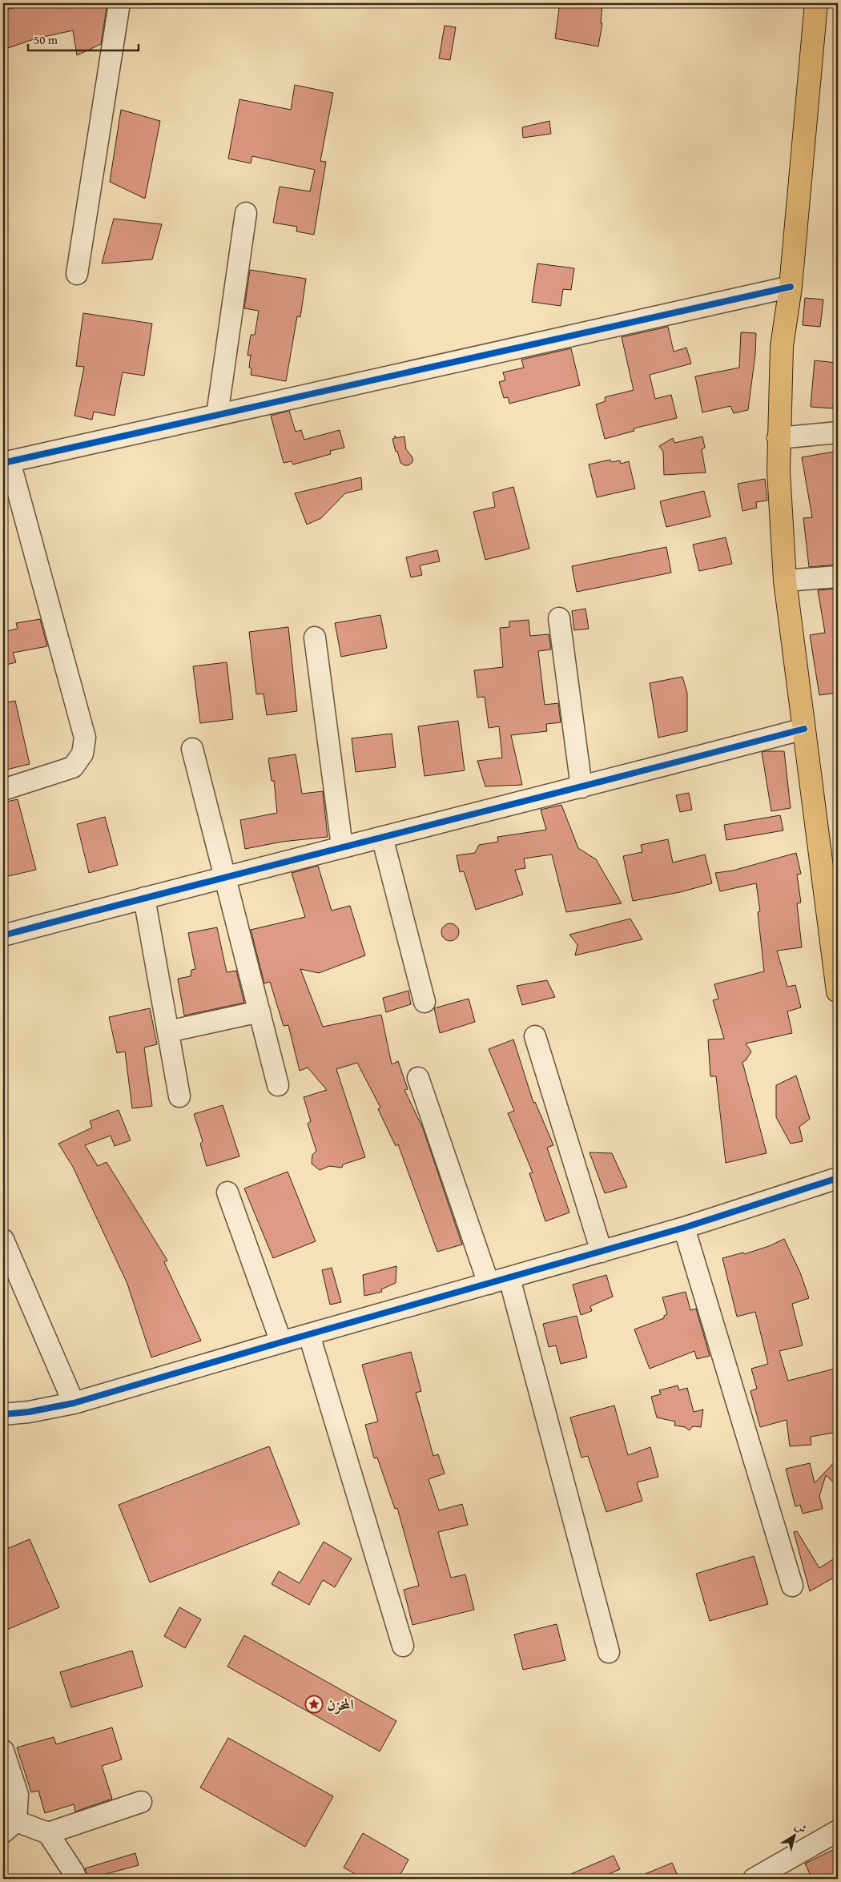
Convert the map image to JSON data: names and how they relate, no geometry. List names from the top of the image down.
{
  "places": {
    "place": ["المخزن"]
  },
  "scale_bar": "50 m",
  "north": "top right"
}
